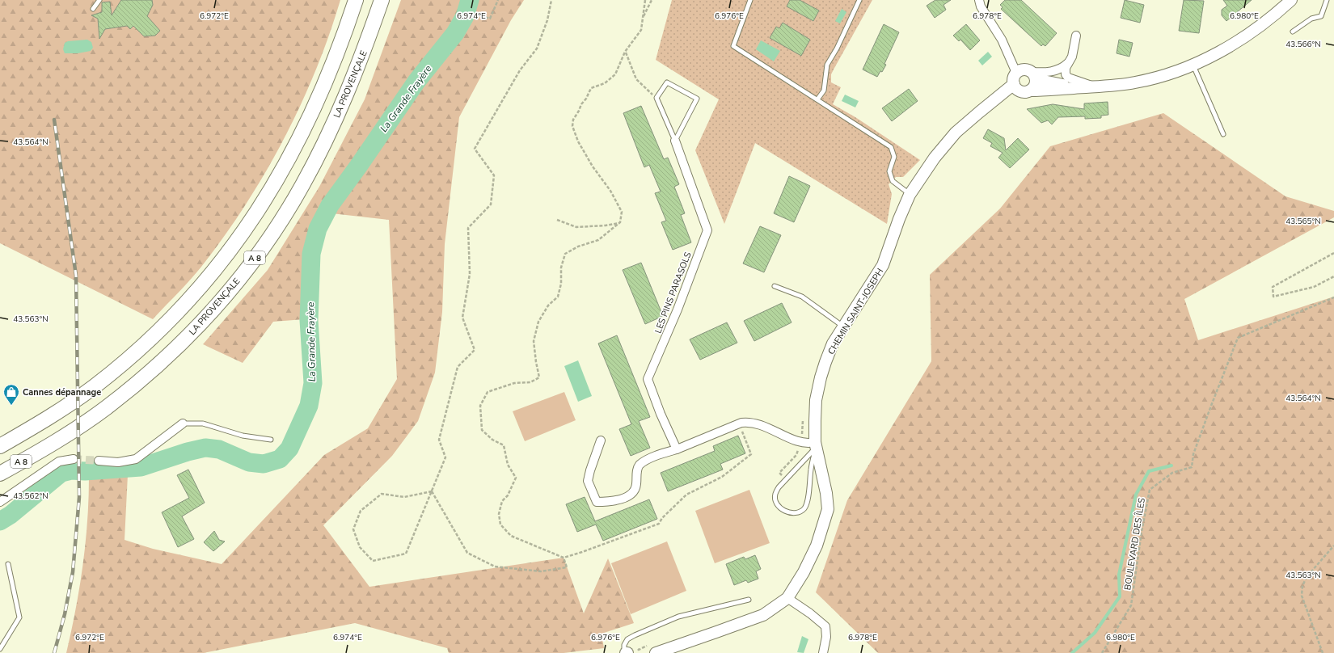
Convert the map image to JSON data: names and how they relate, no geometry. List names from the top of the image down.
{
  "streets": {
    "highway": ["LA PROVENÇALE", "A 8"],
    "main road": ["CHEMIN SAINT-JOSEPH"],
    "street": ["LES PINS PARASOLS"],
    "path": ["BOULEVARD DES ÎLES"]
  },
  "water": ["La Grande Frayère"],
  "places": {
    "shop": ["Cannes dépannage"]
  },
  "coordinates": [
    "6.972°E",
    "6.974°E",
    "6.976°E",
    "6.978°E",
    "6.980°E",
    "43.566°N",
    "43.564°N",
    "43.565°N",
    "43.563°N",
    "43.562°N"
  ]
}
